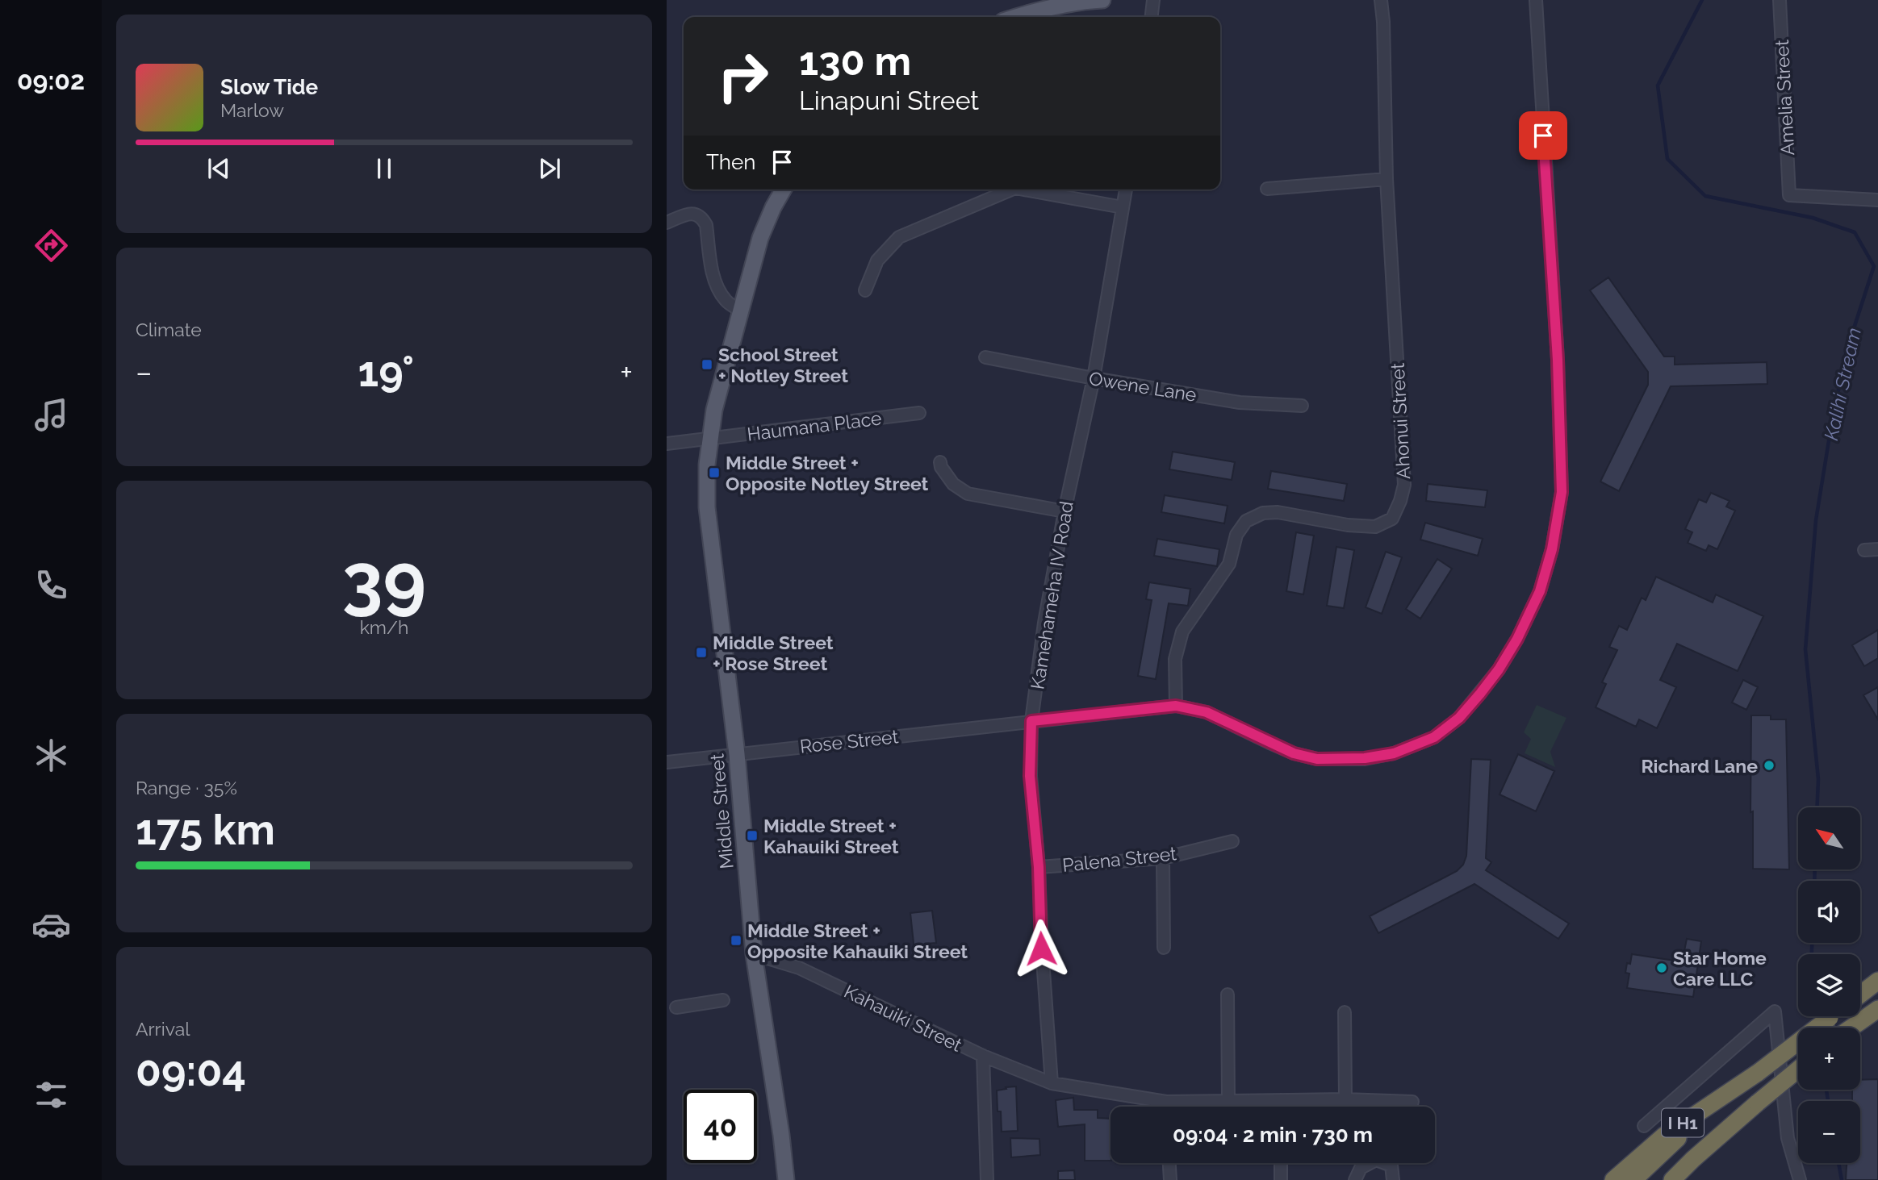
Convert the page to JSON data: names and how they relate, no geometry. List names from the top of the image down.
{
  "streets": {
    "highway": ["I H1"],
    "main road": ["Middle Street"],
    "street": [
      "Amelia Street",
      "Owene Lane",
      "Ahonui Street",
      "Haumana Place",
      "Kamehameha IV Road",
      "Rose Street",
      "Palena Street",
      "Kahauiki Street"
    ]
  },
  "crossings": [
    ["Owene Lane", "Kamehameha IV Road"],
    ["Ahonui Street", "Rose Street"],
    ["Haumana Place", "Middle Street"],
    ["Kamehameha IV Road", "Rose Street"],
    ["Kamehameha IV Road", "Palena Street"],
    ["Kamehameha IV Road", "Kahauiki Street"],
    ["Rose Street", "Middle Street"],
    ["Middle Street", "Kahauiki Street"]
  ],
  "water": ["Kalihi Stream"],
  "places": {
    "transit": [
      "School Street + Notley Street",
      "Middle Street + Opposite Notley Street",
      "Middle Street + Rose Street",
      "Middle Street + Kahauiki Street",
      "Middle Street + Opposite Kahauiki Street"
    ],
    "other": ["Richard Lane", "Star Home Care LLC"]
  },
  "north": "top left",
  "page": {
    "tabs": "09:02",
    "turn": ["130 m", "Linapuni Street"],
    "song": ["Slow Tide", "Marlow"],
    "then": "Then",
    "tile": [
      "Climate",
      ["39", "km/h"],
      ["Range · 35%", "175 km"],
      ["Arrival", "09:04"]
    ],
    "heat": ["−", "19°", "+"],
    "map_buttons": ["+", "−"],
    "limit": "40",
    "trip": "09:04 · 2 min · 730 m"
  }
}
